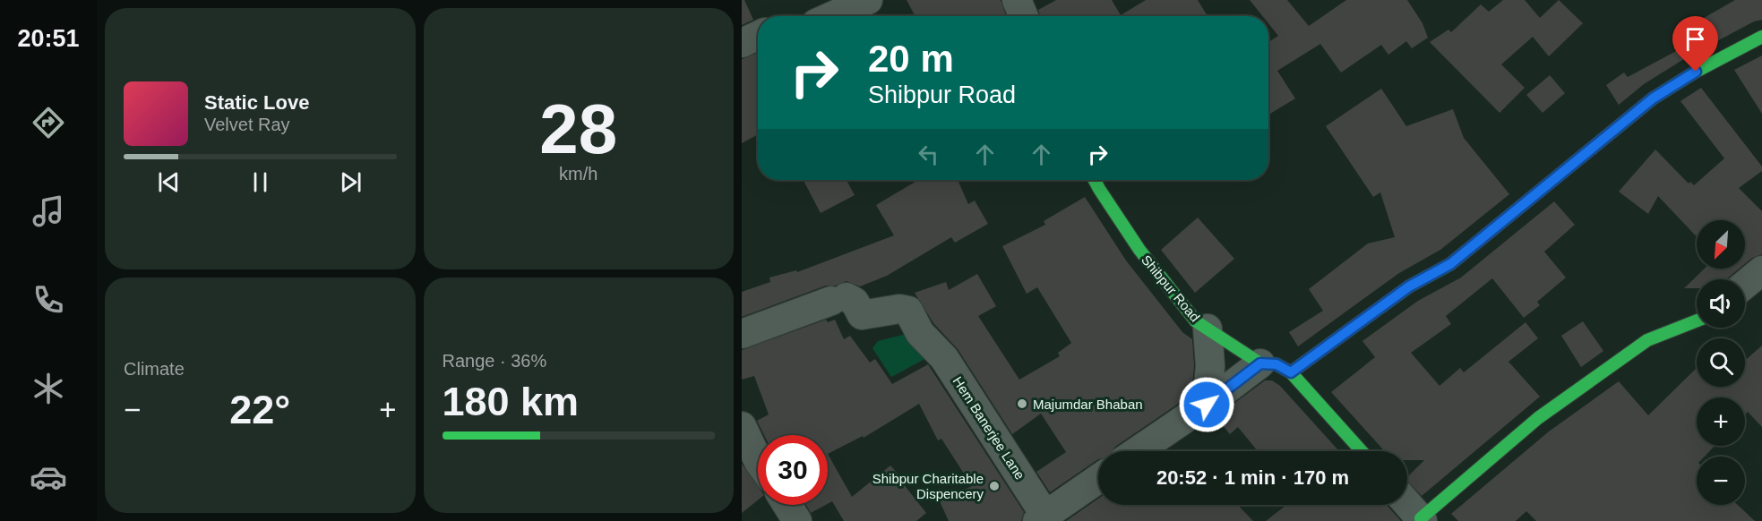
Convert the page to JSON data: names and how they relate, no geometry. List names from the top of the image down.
{
  "streets": {
    "street": ["Shibpur Road", "Hem Banerjee Lane"]
  },
  "places": ["Majumdar Bhaban", "Shibpur Charitable Dispencery"],
  "north": "bottom left",
  "page": {
    "tabs": "20:51",
    "tile": [
      ["28", "km/h"],
      "Climate",
      ["Range · 36%", "180 km"]
    ],
    "turn": ["20 m", "Shibpur Road"],
    "song": ["Static Love", "Velvet Ray"],
    "map_buttons": ["+", "−"],
    "heat": ["−", "22°", "+"],
    "limit": "30",
    "trip": "20:52 · 1 min · 170 m"
  }
}
